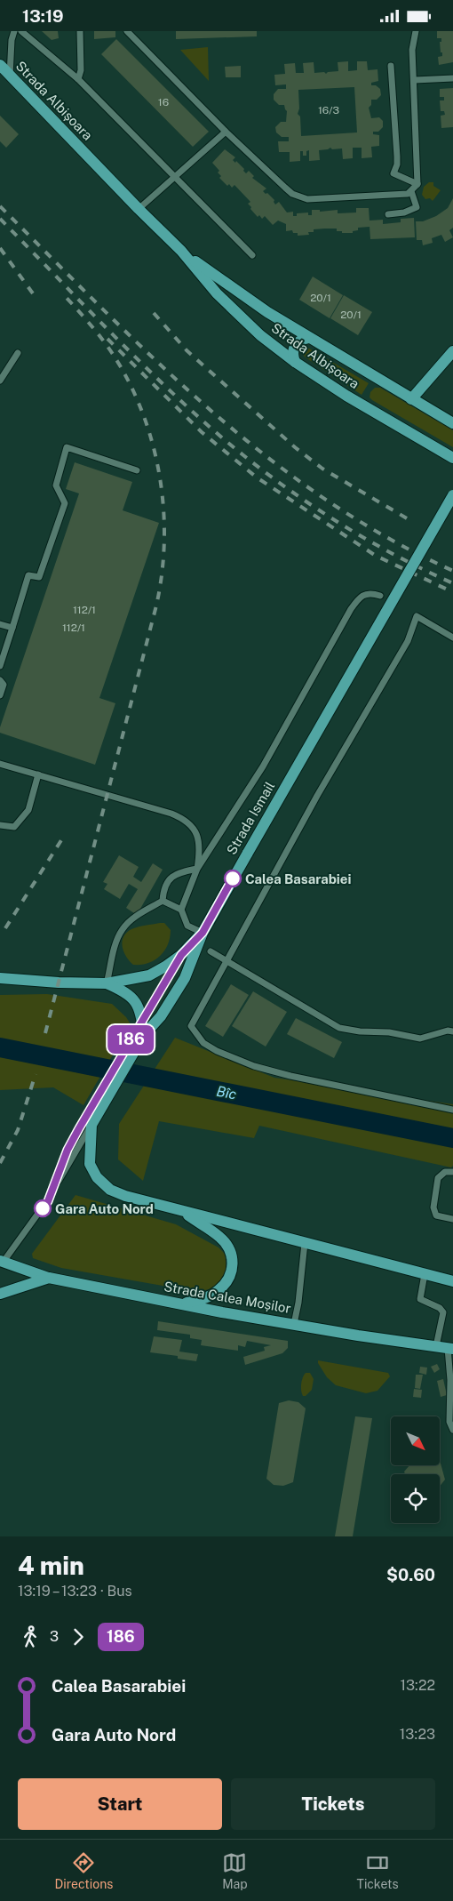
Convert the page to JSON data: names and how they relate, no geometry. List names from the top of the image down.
{
  "streets": {
    "main road": ["Strada Albișoara", "Strada Ismail", "Strada Calea Moșilor"]
  },
  "water": ["Bîc"],
  "places": ["Calea Basarabiei", "Gara Auto Nord"],
  "lines": ["bus line 186"],
  "house_numbers": [
    "16",
    "16/3",
    "20/1",
    "20/1",
    "112/1",
    "112/1"
  ],
  "north": "bottom right",
  "page": {
    "status": "13:19",
    "on_map": "186",
    "heading": ["4 min", "13:19 – 13:23 · Bus", "$0.60"],
    "legs": ["3", "186"],
    "list": [
      {
        "name": "Calea Basarabiei",
        "value": "13:22"
      },
      {
        "name": "Gara Auto Nord",
        "value": "13:23"
      }
    ],
    "buttons": ["Start", "Tickets"],
    "tabs": ["Directions", "Map", "Tickets"]
  }
}
